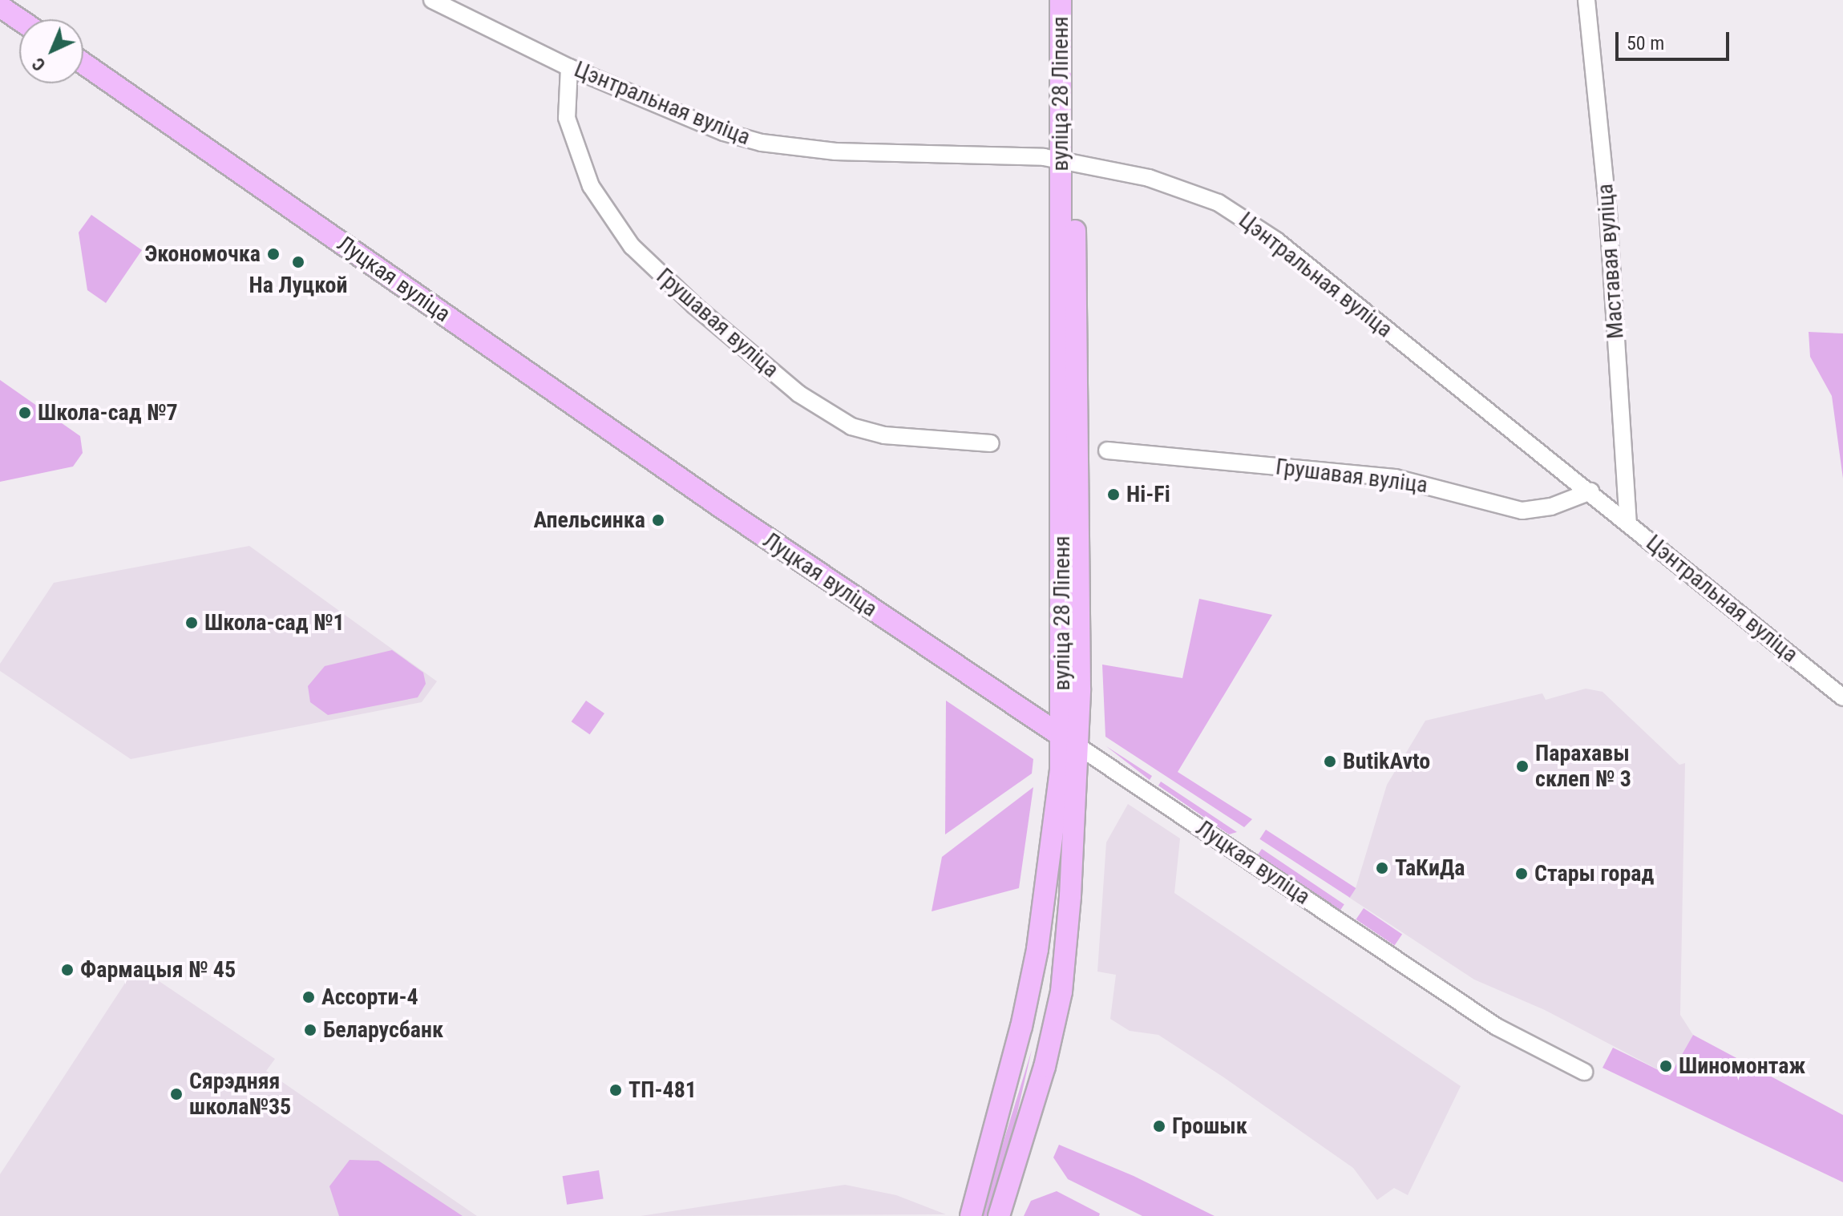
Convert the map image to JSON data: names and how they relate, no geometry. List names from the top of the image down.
{
  "streets": {
    "main road": ["вуліца 28 Ліпеня", "Луцкая вуліца"],
    "street": ["Цэнтральная вуліца", "Маставая вуліца", "Грушавая вуліца"]
  },
  "crossings": [
    ["вуліца 28 Ліпеня", "Цэнтральная вуліца"],
    ["вуліца 28 Ліпеня", "Луцкая вуліца"],
    ["Цэнтральная вуліца", "Маставая вуліца"],
    ["Цэнтральная вуліца", "Грушавая вуліца"]
  ],
  "places": [
    "Экономочка",
    "На Луцкой",
    "Школа-сад №7",
    "Hi-Fi",
    "Апельсинка",
    "Школа-сад №1",
    "ButikAvto",
    "Парахавы склеп № 3",
    "ТаКиДа",
    "Стары горад",
    "Фармацыя № 45",
    "Ассорти-4",
    "Беларусбанк",
    "Шиномонтаж",
    "ТП-481",
    "Сярэдняя школа№35",
    "Грошык"
  ],
  "scale_bar": "50 m",
  "north": "bottom left"
}
